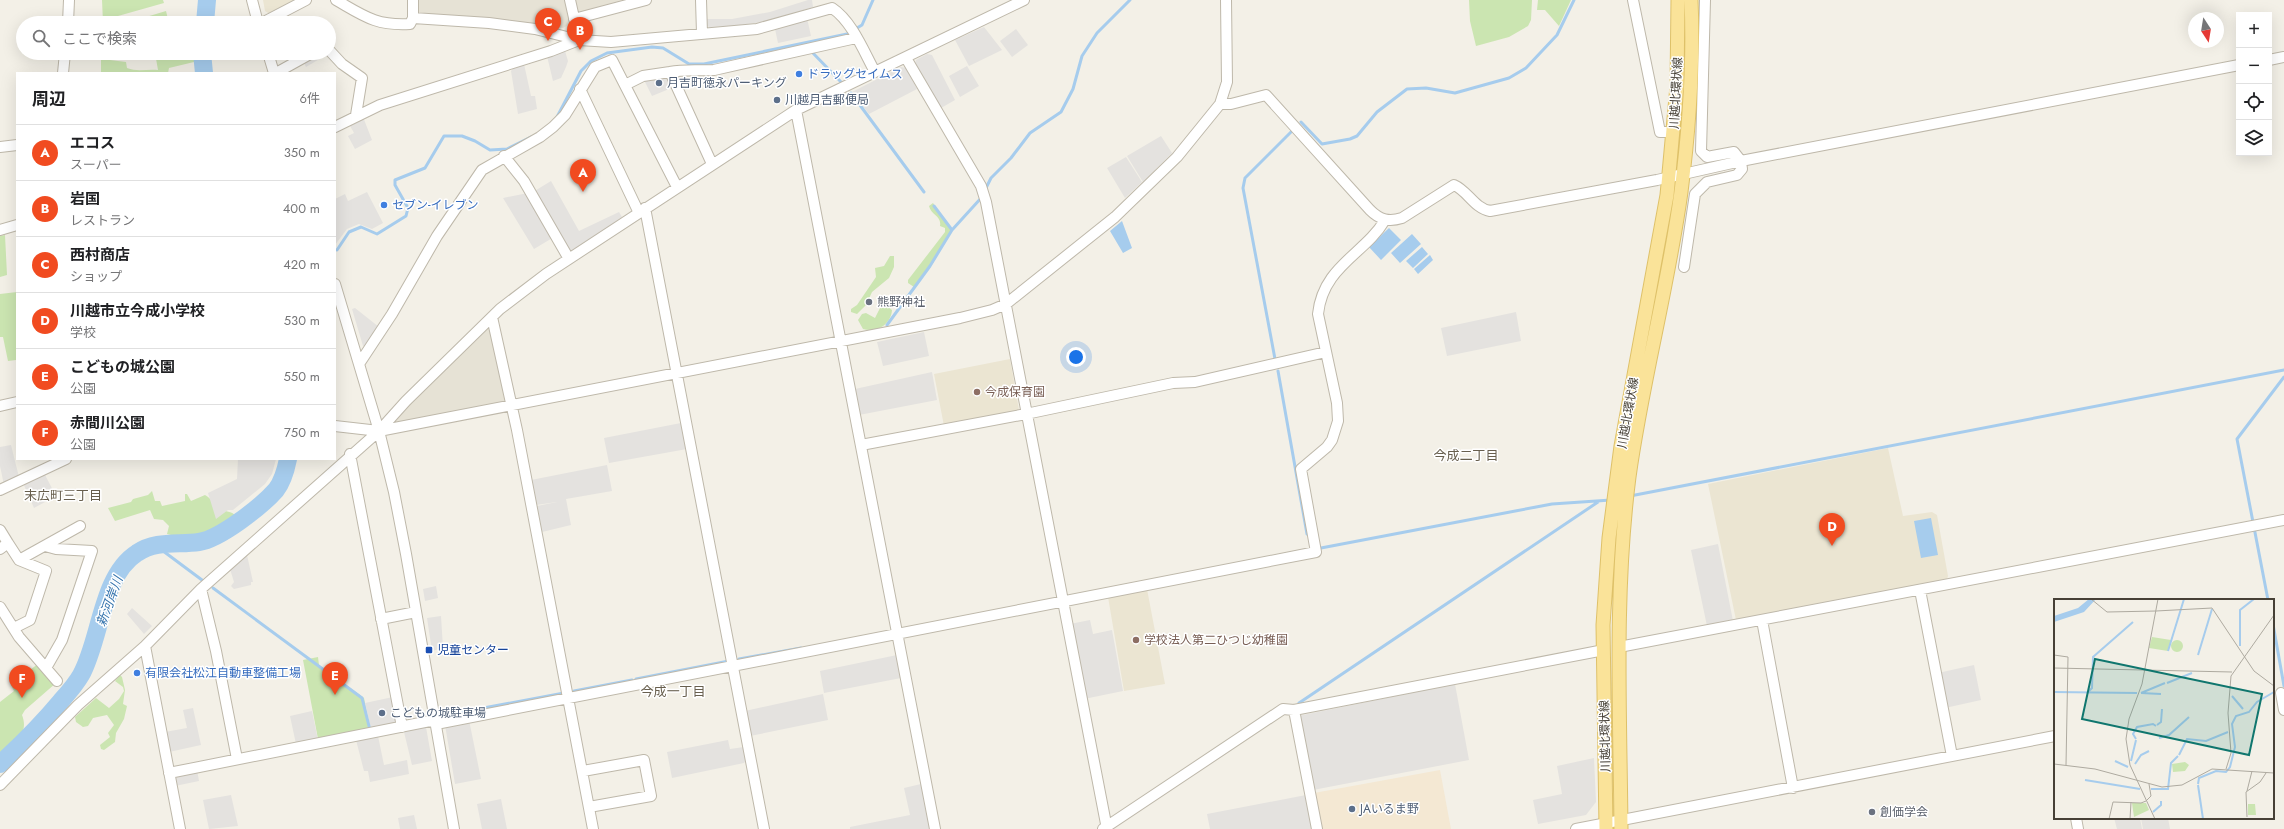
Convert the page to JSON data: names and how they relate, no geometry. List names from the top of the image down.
{
  "streets": {
    "main road": ["川越北環状線"]
  },
  "districts": ["今成二丁目", "末広町三丁目", "今成一丁目"],
  "water": ["新河岸川"],
  "places": {
    "other": [
      "ドラッグセイムス",
      "月吉町徳永パーキング",
      "川越月吉郵便局",
      "セブン-イレブン",
      "熊野神社",
      "今成保育園",
      "学校法人第二ひつじ幼稚園",
      "有限会社松江自動車整備工場",
      "こどもの城駐車場",
      "JAいるま野",
      "創価学会"
    ],
    "transit": ["児童センター"]
  },
  "north": "bottom",
  "page": {
    "pins": [
      "C",
      "B",
      "A",
      "D",
      "E",
      "F"
    ],
    "map_buttons": ["+", "−"],
    "search": "ここで検索",
    "heading": ["周辺", "6件"],
    "list": [
      {
        "mark": "A",
        "name": "エコス",
        "note": "スーパー",
        "value": "350 m"
      },
      {
        "mark": "B",
        "name": "岩国",
        "note": "レストラン",
        "value": "400 m"
      },
      {
        "mark": "C",
        "name": "西村商店",
        "note": "ショップ",
        "value": "420 m"
      },
      {
        "mark": "D",
        "name": "川越市立今成小学校",
        "note": "学校",
        "value": "530 m"
      },
      {
        "mark": "E",
        "name": "こどもの城公園",
        "note": "公園",
        "value": "550 m"
      },
      {
        "mark": "F",
        "name": "赤間川公園",
        "note": "公園",
        "value": "750 m"
      }
    ]
  }
}
